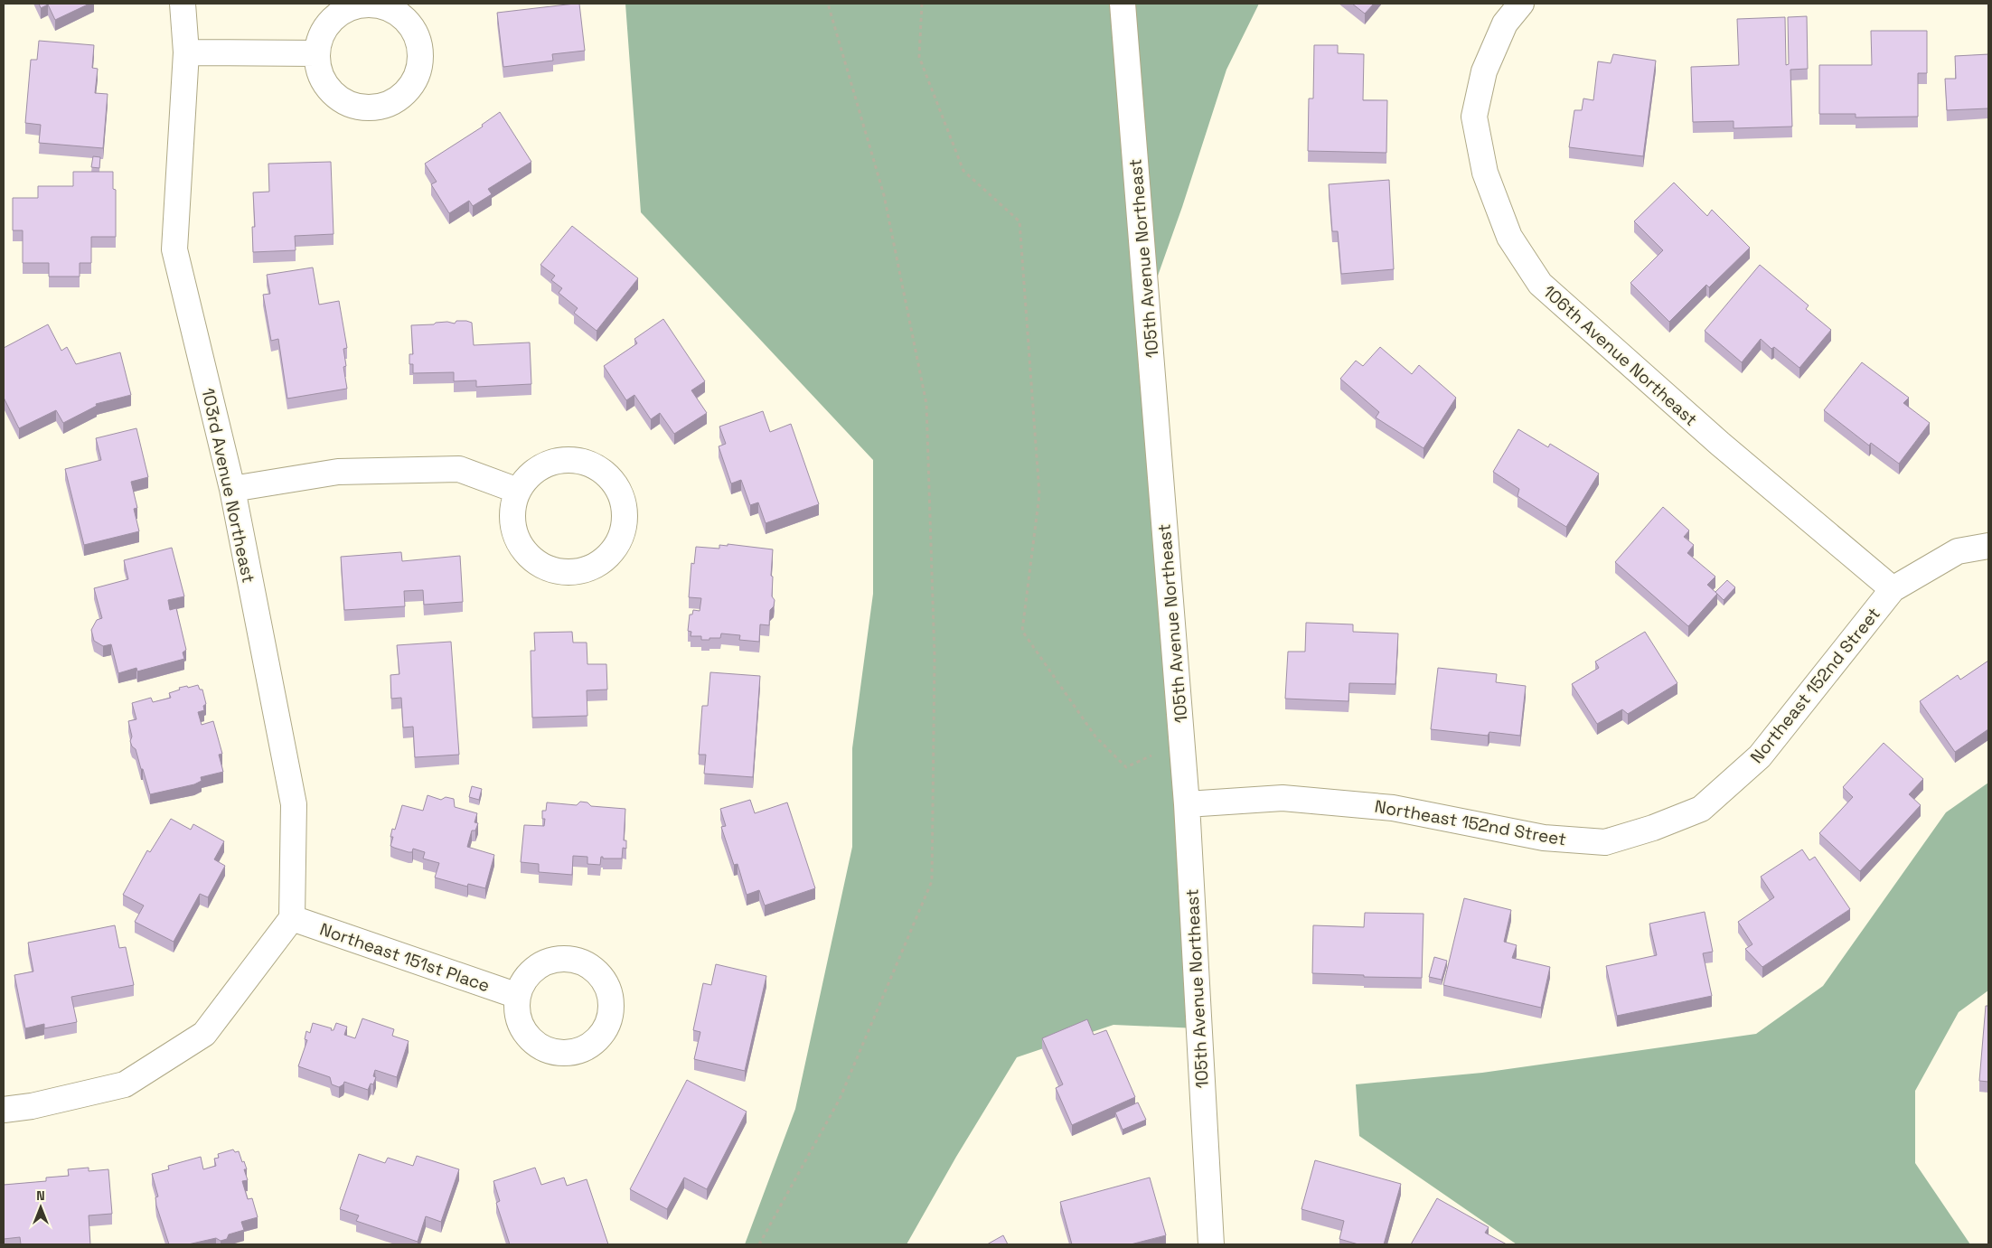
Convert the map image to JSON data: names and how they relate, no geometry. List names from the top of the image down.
{
  "streets": {
    "street": [
      "105th Avenue Northeast",
      "106th Avenue Northeast",
      "103rd Avenue Northeast",
      "Northeast 152nd Street",
      "Northeast 151st Place"
    ]
  },
  "crossings": [
    ["105th Avenue Northeast", "Northeast 152nd Street"],
    ["106th Avenue Northeast", "Northeast 152nd Street"],
    ["103rd Avenue Northeast", "Northeast 151st Place"]
  ],
  "north": "top"
}
